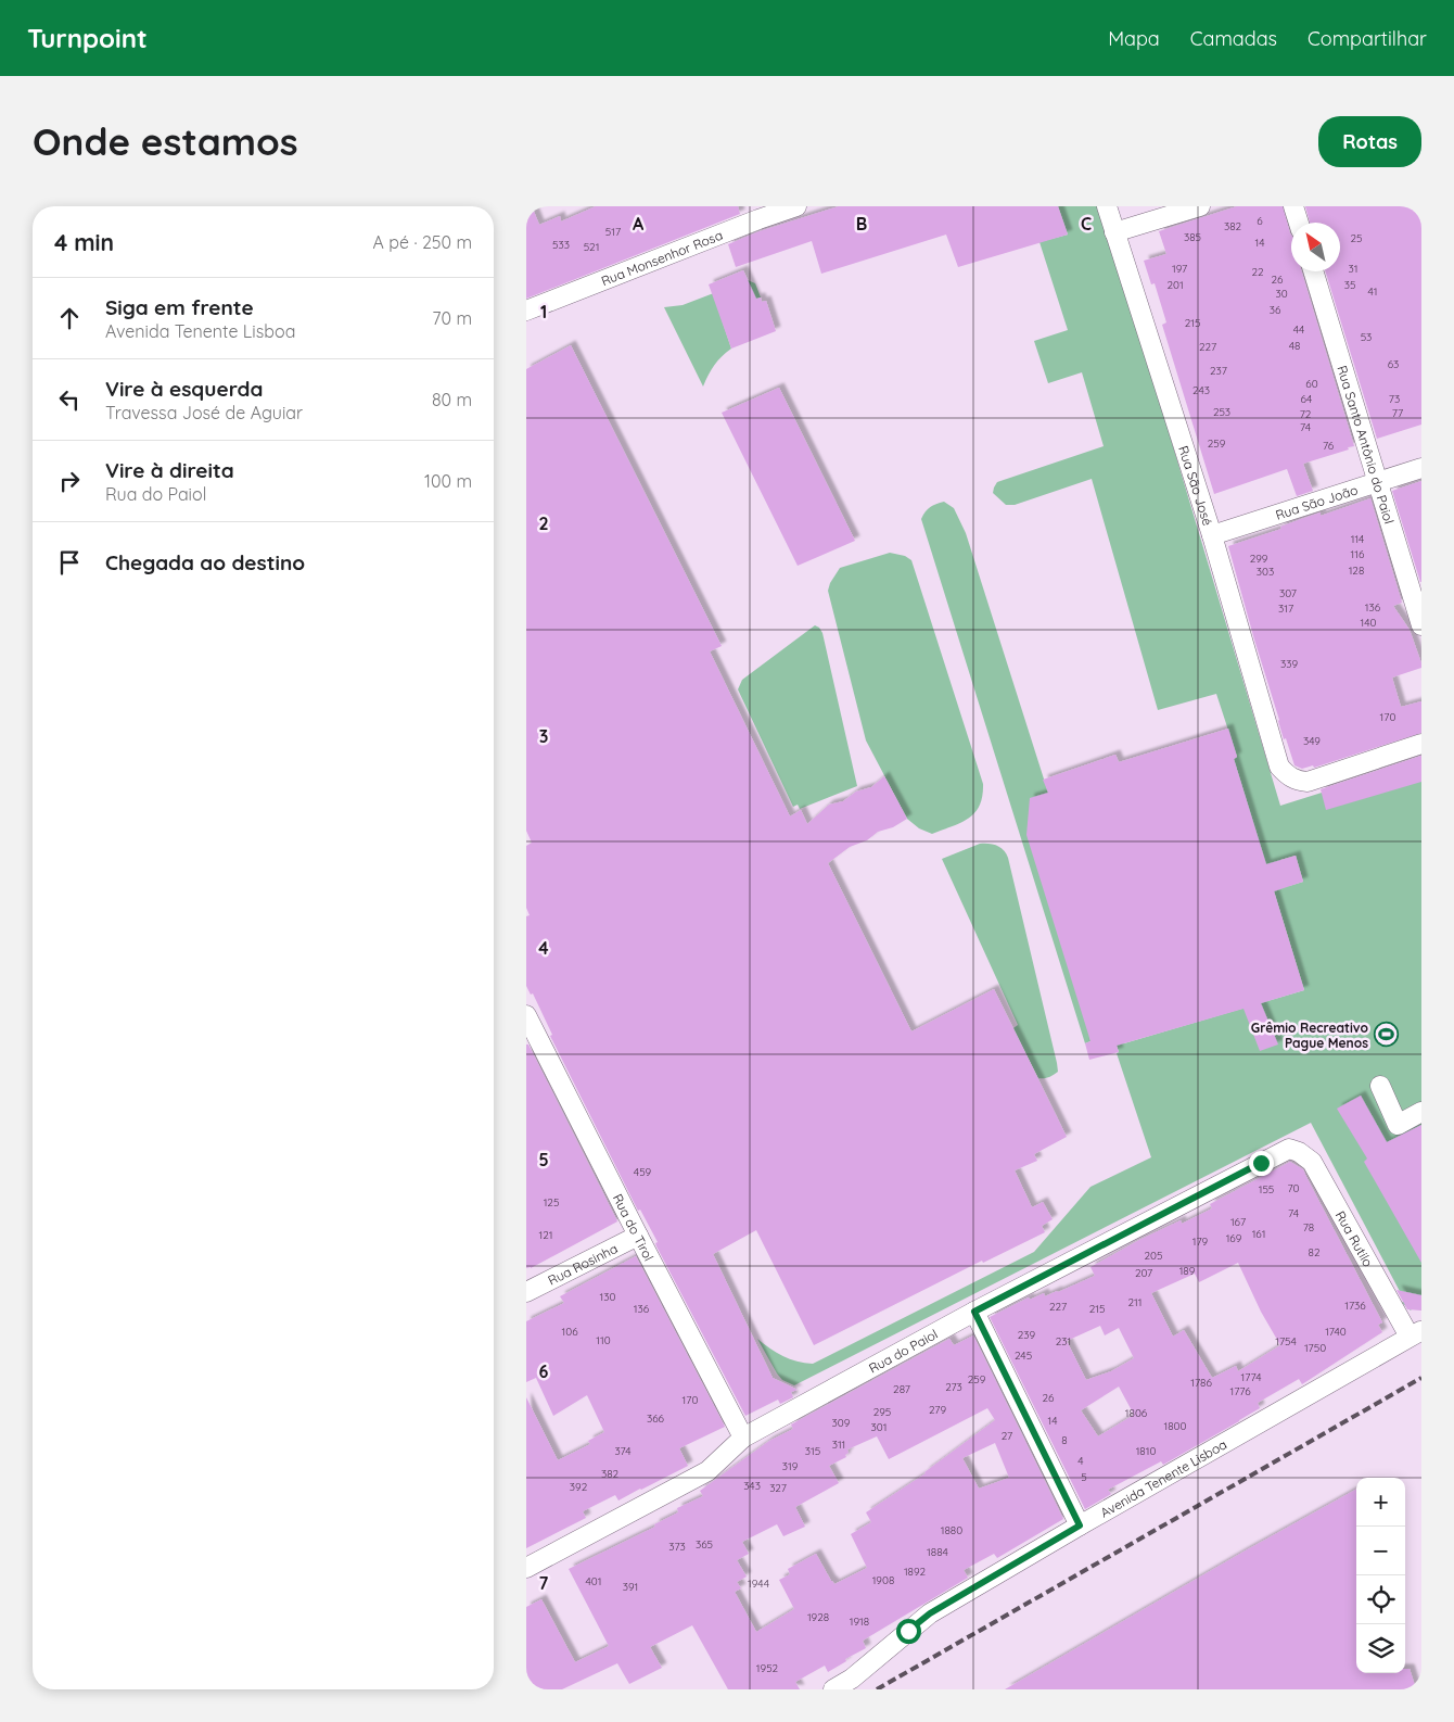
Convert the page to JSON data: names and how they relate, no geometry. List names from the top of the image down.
{
  "streets": {
    "street": [
      "Rua Monsenhor Rosa",
      "Rua Santo Antônio do Paiol",
      "Rua São José",
      "Rua São João",
      "Rua do Tirol",
      "Rua Rutilo",
      "Rua Rosinha",
      "Rua do Paiol",
      "Avenida Tenente Lisboa"
    ]
  },
  "crossings": [
    ["Rua Santo Antônio do Paiol", "Rua São João"],
    ["Rua São José", "Rua São João"],
    ["Rua do Tirol", "Rua Rosinha"],
    ["Rua do Tirol", "Rua do Paiol"],
    ["Rua Rutilo", "Rua do Paiol"],
    ["Rua Rutilo", "Avenida Tenente Lisboa"]
  ],
  "places": {
    "sports": ["Grêmio Recreativo Pague Menos"]
  },
  "house_numbers": [
    "6",
    "382",
    "517",
    "385",
    "25",
    "14",
    "533",
    "521",
    "197",
    "31",
    "22",
    "26",
    "201",
    "35",
    "41",
    "30",
    "36",
    "215",
    "44",
    "53",
    "48",
    "227",
    "63",
    "237",
    "60",
    "243",
    "64",
    "73",
    "253",
    "77",
    "72",
    "74",
    "259",
    "76",
    "114",
    "116",
    "299",
    "128",
    "303",
    "307",
    "136",
    "317",
    "140",
    "339",
    "170",
    "349",
    "459",
    "70",
    "155",
    "125",
    "74",
    "167",
    "78",
    "161",
    "121",
    "169",
    "179",
    "82",
    "205",
    "189",
    "207",
    "130",
    "211",
    "1736",
    "227",
    "136",
    "215",
    "106",
    "1740",
    "239",
    "110",
    "231",
    "1754",
    "1750",
    "245",
    "1774",
    "259",
    "1786",
    "273",
    "287",
    "1776",
    "26",
    "170",
    "279",
    "295",
    "1806",
    "366",
    "14",
    "309",
    "1800",
    "301",
    "27",
    "8",
    "311",
    "374",
    "315",
    "1810",
    "4",
    "319",
    "382",
    "5",
    "343",
    "392",
    "327",
    "1880",
    "365",
    "373",
    "1884",
    "1892",
    "1908",
    "401",
    "1944",
    "391",
    "1928",
    "1918",
    "1952"
  ],
  "north": "top left",
  "page": {
    "header": "Turnpoint",
    "nav": ["Mapa", "Camadas", "Compartilhar"],
    "buttons": "Rotas",
    "title": "Onde estamos",
    "heading": ["4 min", "A pé · 250 m"],
    "list": [
      ["Siga em frente", "Avenida Tenente Lisboa", "70 m"],
      ["Vire à esquerda", "Travessa José de Aguiar", "80 m"],
      ["Vire à direita", "Rua do Paiol", "100 m"],
      "Chegada ao destino"
    ],
    "map_buttons": ["+", "−"]
  },
  "grid": {
    "columns": ["A", "B", "C"],
    "rows": [
      "1",
      "2",
      "3",
      "4",
      "5",
      "6",
      "7"
    ]
  }
}
